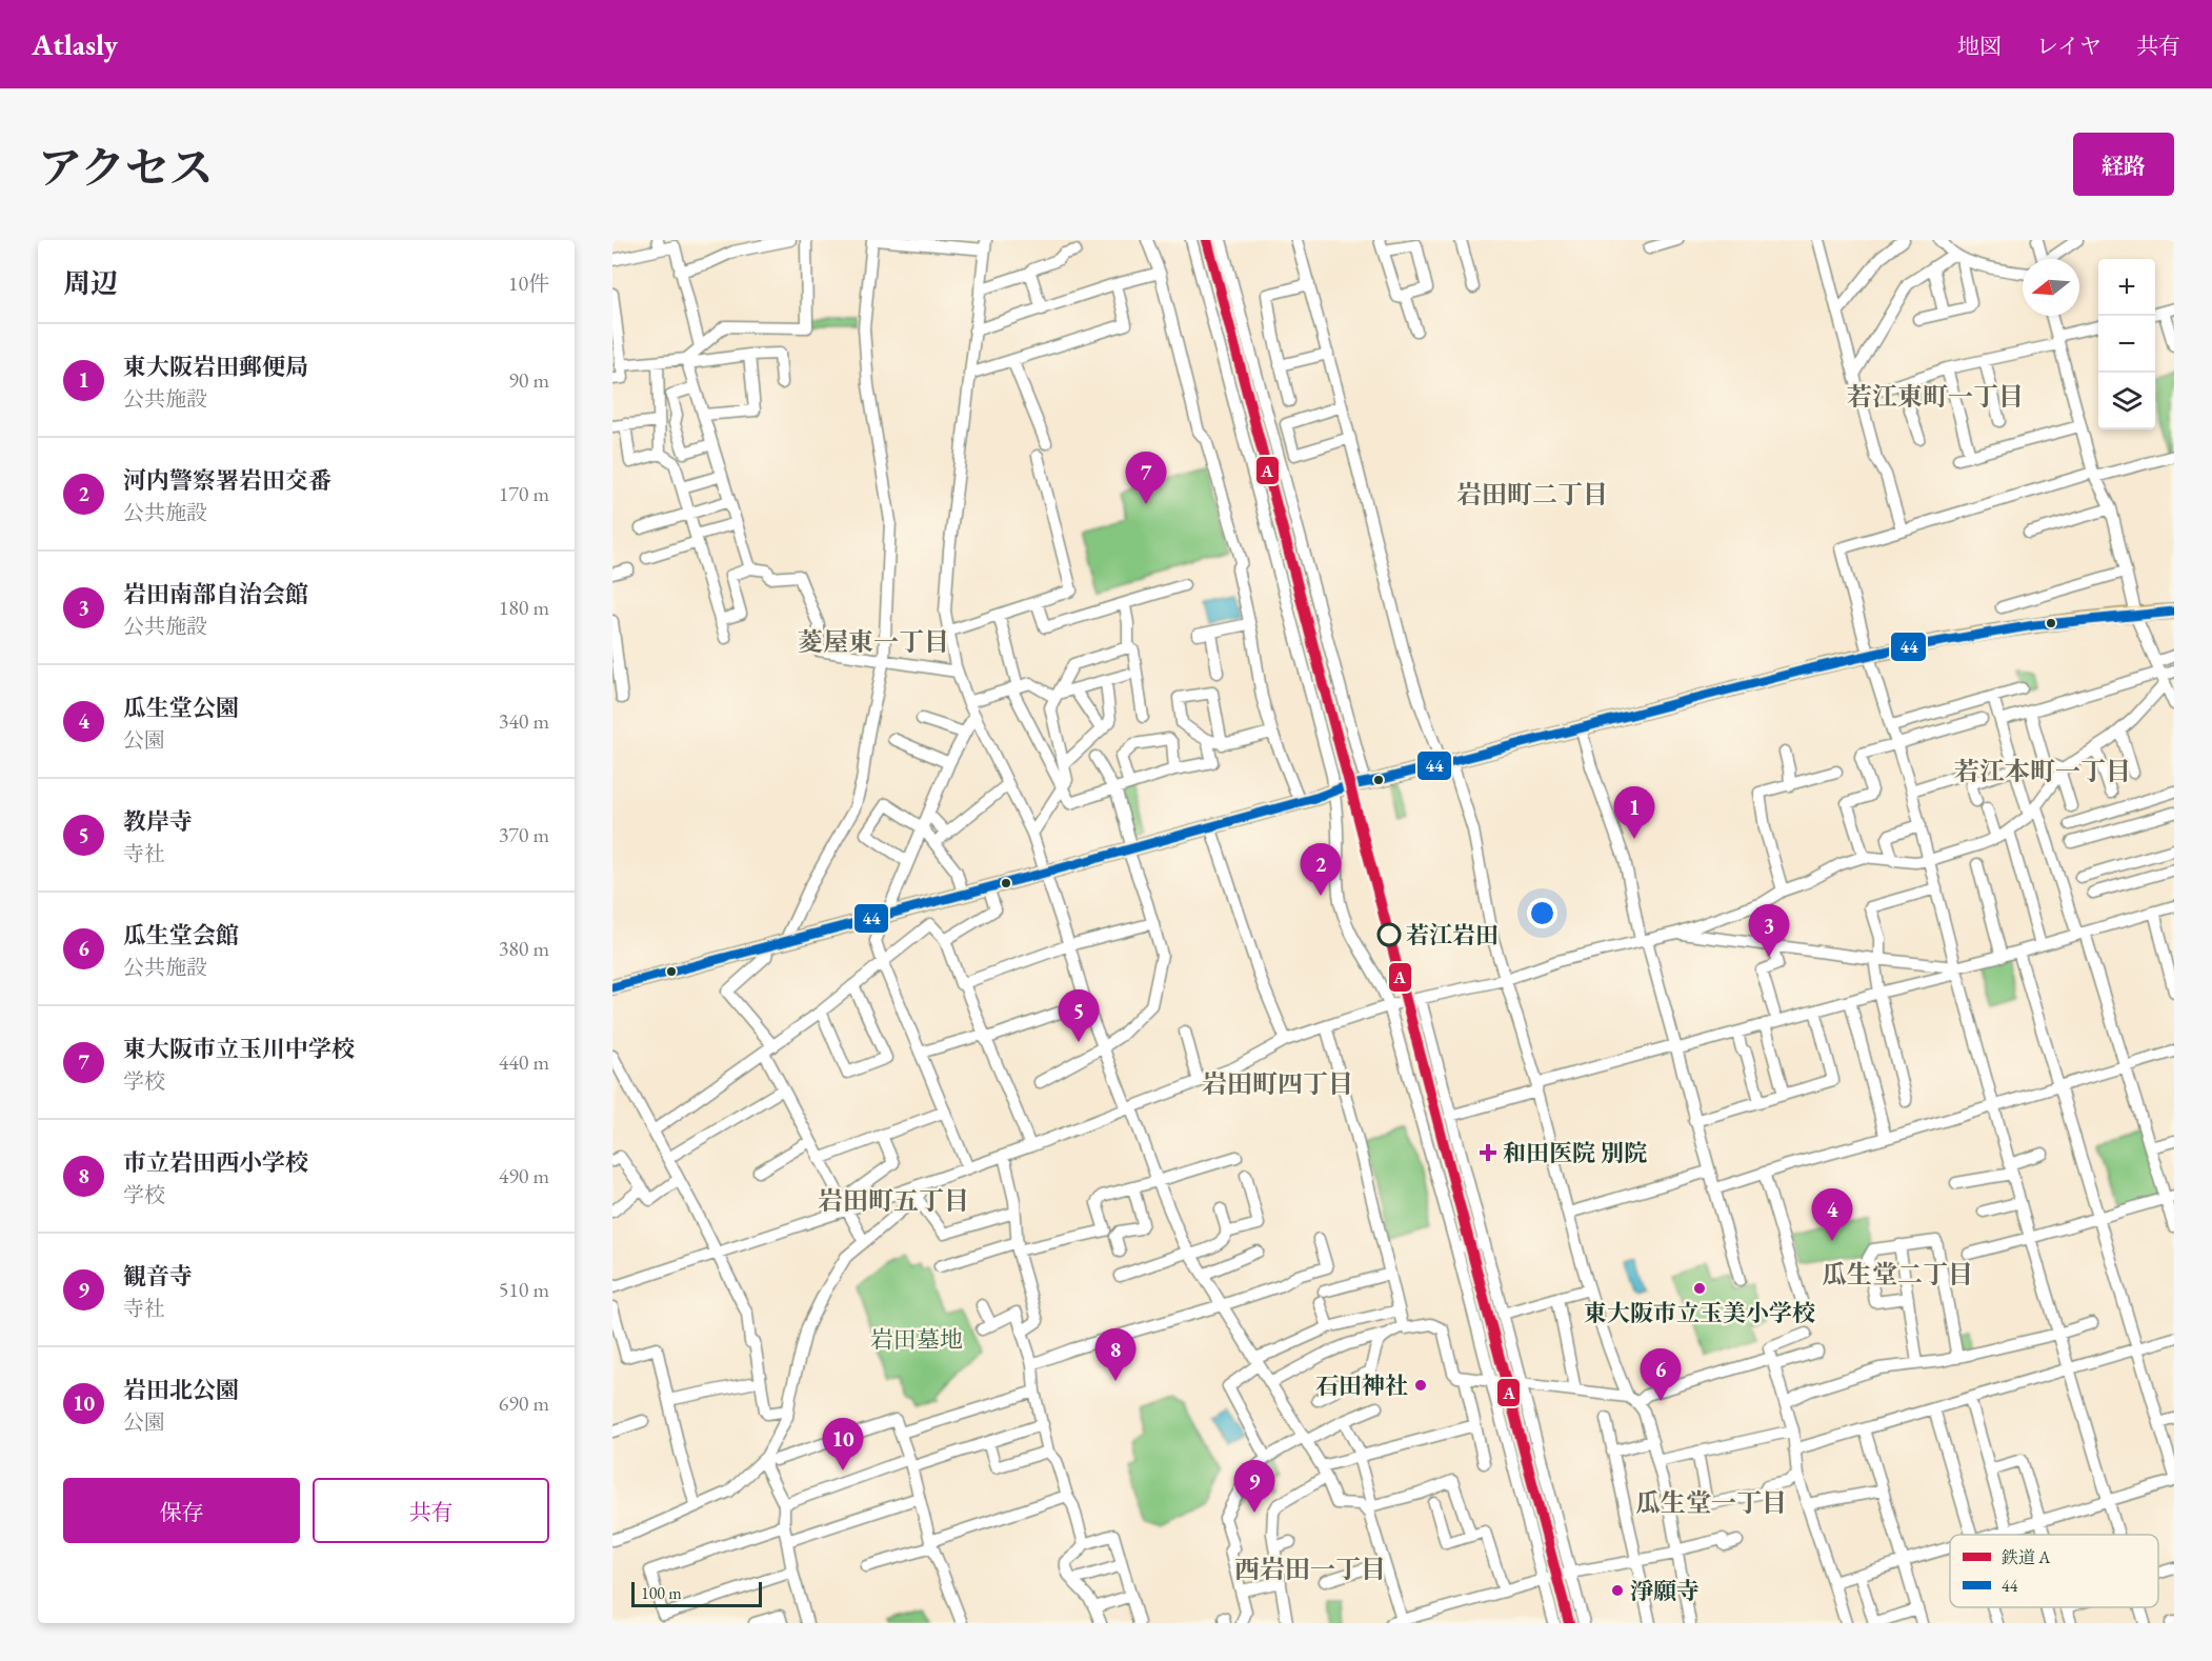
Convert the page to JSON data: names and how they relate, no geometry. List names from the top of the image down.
{
  "districts": [
    "若江東町一丁目",
    "岩田町二丁目",
    "菱屋東一丁目",
    "若江本町一丁目",
    "岩田町四丁目",
    "岩田町五丁目",
    "瓜生堂二丁目",
    "瓜生堂一丁目",
    "西岩田一丁目"
  ],
  "parks": ["岩田墓地"],
  "places": {
    "other": [
      "若江岩田",
      "東大阪市立玉美小学校",
      "石田神社",
      "淨願寺"
    ],
    "health": ["和田医院 別院"]
  },
  "lines": ["rail line A", "transit line 44"],
  "legend": ["鉄道 A", "44"],
  "scale_bar": "100 m",
  "north": "left",
  "page": {
    "header": "Atlasly",
    "nav": ["地図", "レイヤ", "共有"],
    "title": "アクセス",
    "buttons": [
      "経路",
      ["保存", "共有"]
    ],
    "heading": ["周辺", "10件"],
    "map_buttons": ["+", "−"],
    "list": [
      {
        "mark": "1",
        "name": "東大阪岩田郵便局",
        "note": "公共施設",
        "value": "90 m"
      },
      {
        "mark": "2",
        "name": "河内警察署岩田交番",
        "note": "公共施設",
        "value": "170 m"
      },
      {
        "mark": "3",
        "name": "岩田南部自治会館",
        "note": "公共施設",
        "value": "180 m"
      },
      {
        "mark": "4",
        "name": "瓜生堂公園",
        "note": "公園",
        "value": "340 m"
      },
      {
        "mark": "5",
        "name": "教岸寺",
        "note": "寺社",
        "value": "370 m"
      },
      {
        "mark": "6",
        "name": "瓜生堂会館",
        "note": "公共施設",
        "value": "380 m"
      },
      {
        "mark": "7",
        "name": "東大阪市立玉川中学校",
        "note": "学校",
        "value": "440 m"
      },
      {
        "mark": "8",
        "name": "市立岩田西小学校",
        "note": "学校",
        "value": "490 m"
      },
      {
        "mark": "9",
        "name": "観音寺",
        "note": "寺社",
        "value": "510 m"
      },
      {
        "mark": "10",
        "name": "岩田北公園",
        "note": "公園",
        "value": "690 m"
      }
    ],
    "pins": [
      "7",
      "1",
      "2",
      "3",
      "5",
      "4",
      "8",
      "6",
      "10",
      "9"
    ],
    "scale": "100 m"
  }
}
